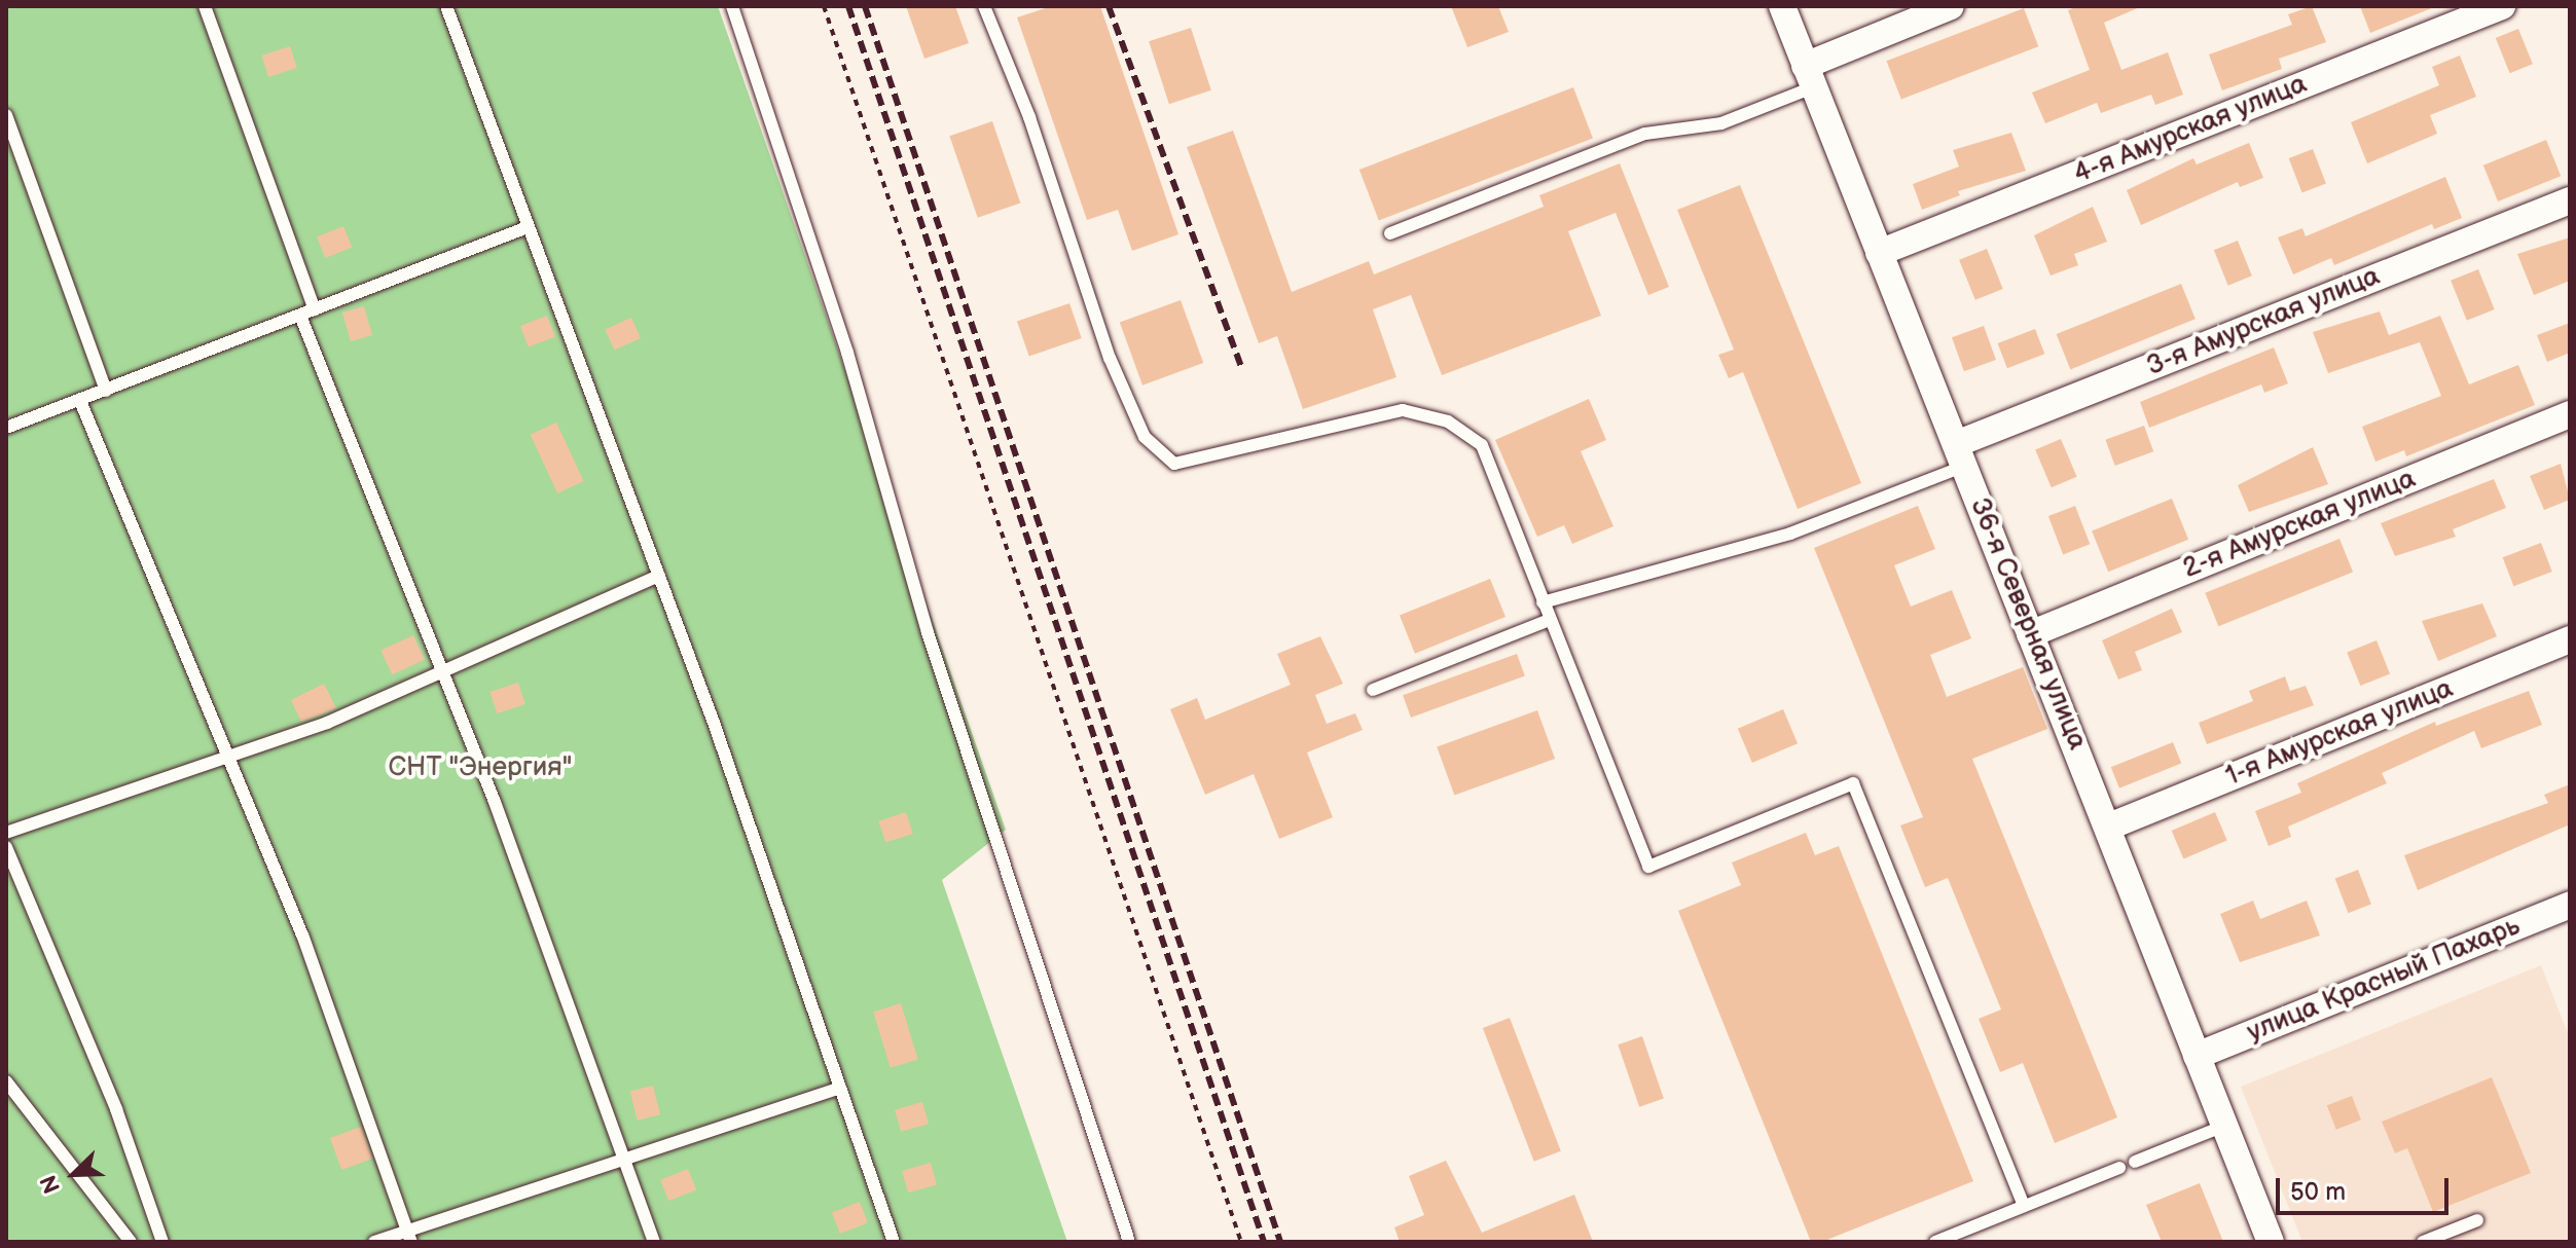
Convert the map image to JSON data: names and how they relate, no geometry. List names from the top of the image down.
{
  "streets": {
    "street": [
      "4-я Амурская улица",
      "3-я Амурская улица",
      "2-я Амурская улица",
      "36-я Северная улица",
      "1-я Амурская улица",
      "улица Красный Пахарь"
    ]
  },
  "crossings": [
    ["4-я Амурская улица", "36-я Северная улица"],
    ["3-я Амурская улица", "36-я Северная улица"],
    ["2-я Амурская улица", "36-я Северная улица"],
    ["36-я Северная улица", "1-я Амурская улица"],
    ["36-я Северная улица", "улица Красный Пахарь"]
  ],
  "parks": ["СНТ \"Энергия\""],
  "scale_bar": "50 m",
  "north": "bottom left"
}
